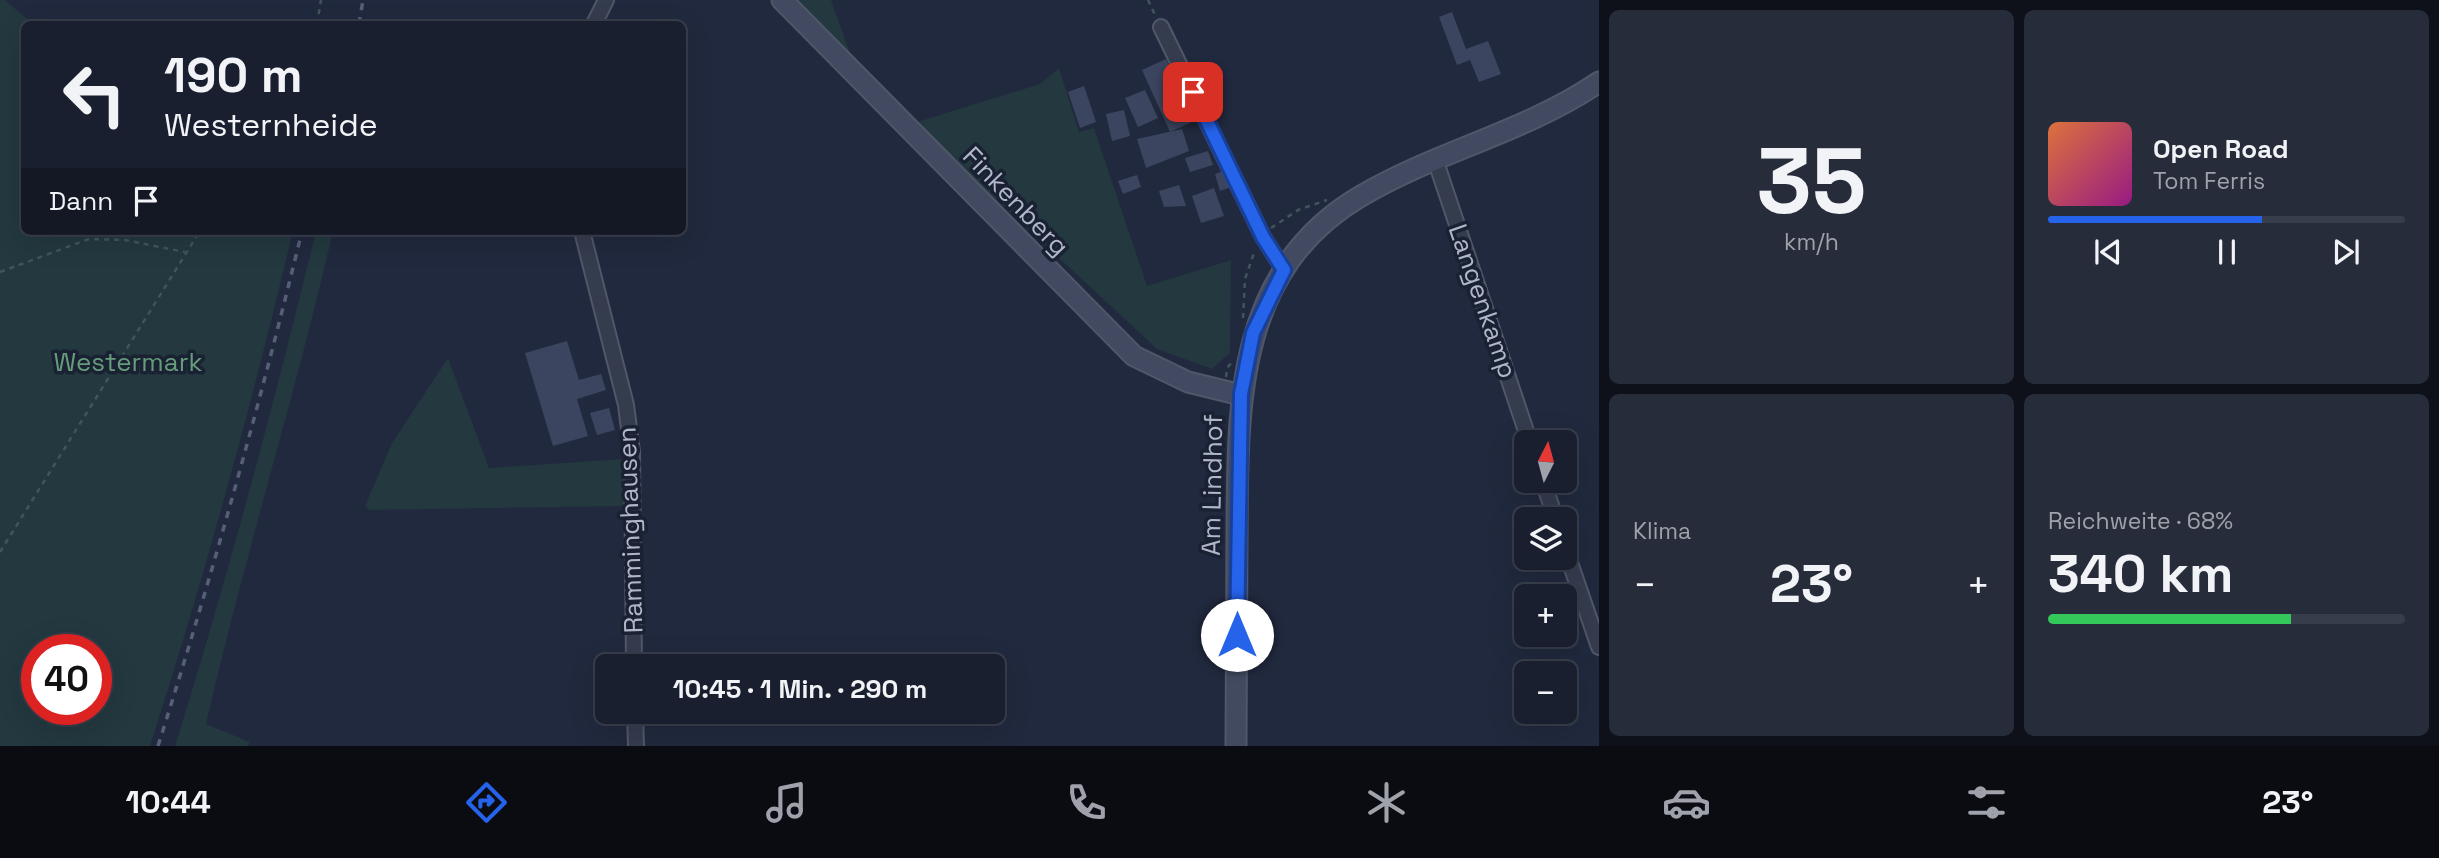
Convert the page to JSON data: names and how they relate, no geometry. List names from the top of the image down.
{
  "streets": {
    "street": [
      "Finkenberg",
      "Langenkamp",
      "Am Lindhof",
      "Ramminghausen"
    ]
  },
  "crossings": [
    ["Finkenberg", "Am Lindhof"],
    ["Langenkamp", "Am Lindhof"]
  ],
  "parks": ["Westermark"],
  "north": "top",
  "page": {
    "tile": [
      ["35", "km/h"],
      "Klima",
      ["Reichweite · 68%", "340 km"]
    ],
    "turn": ["190 m", "Westernheide"],
    "song": ["Open Road", "Tom Ferris"],
    "then": "Dann",
    "map_buttons": ["+", "−"],
    "heat": ["−", "23°", "+"],
    "limit": "40",
    "trip": "10:45 · 1 Min. · 290 m",
    "tabs": ["10:44", "23°"]
  }
}
